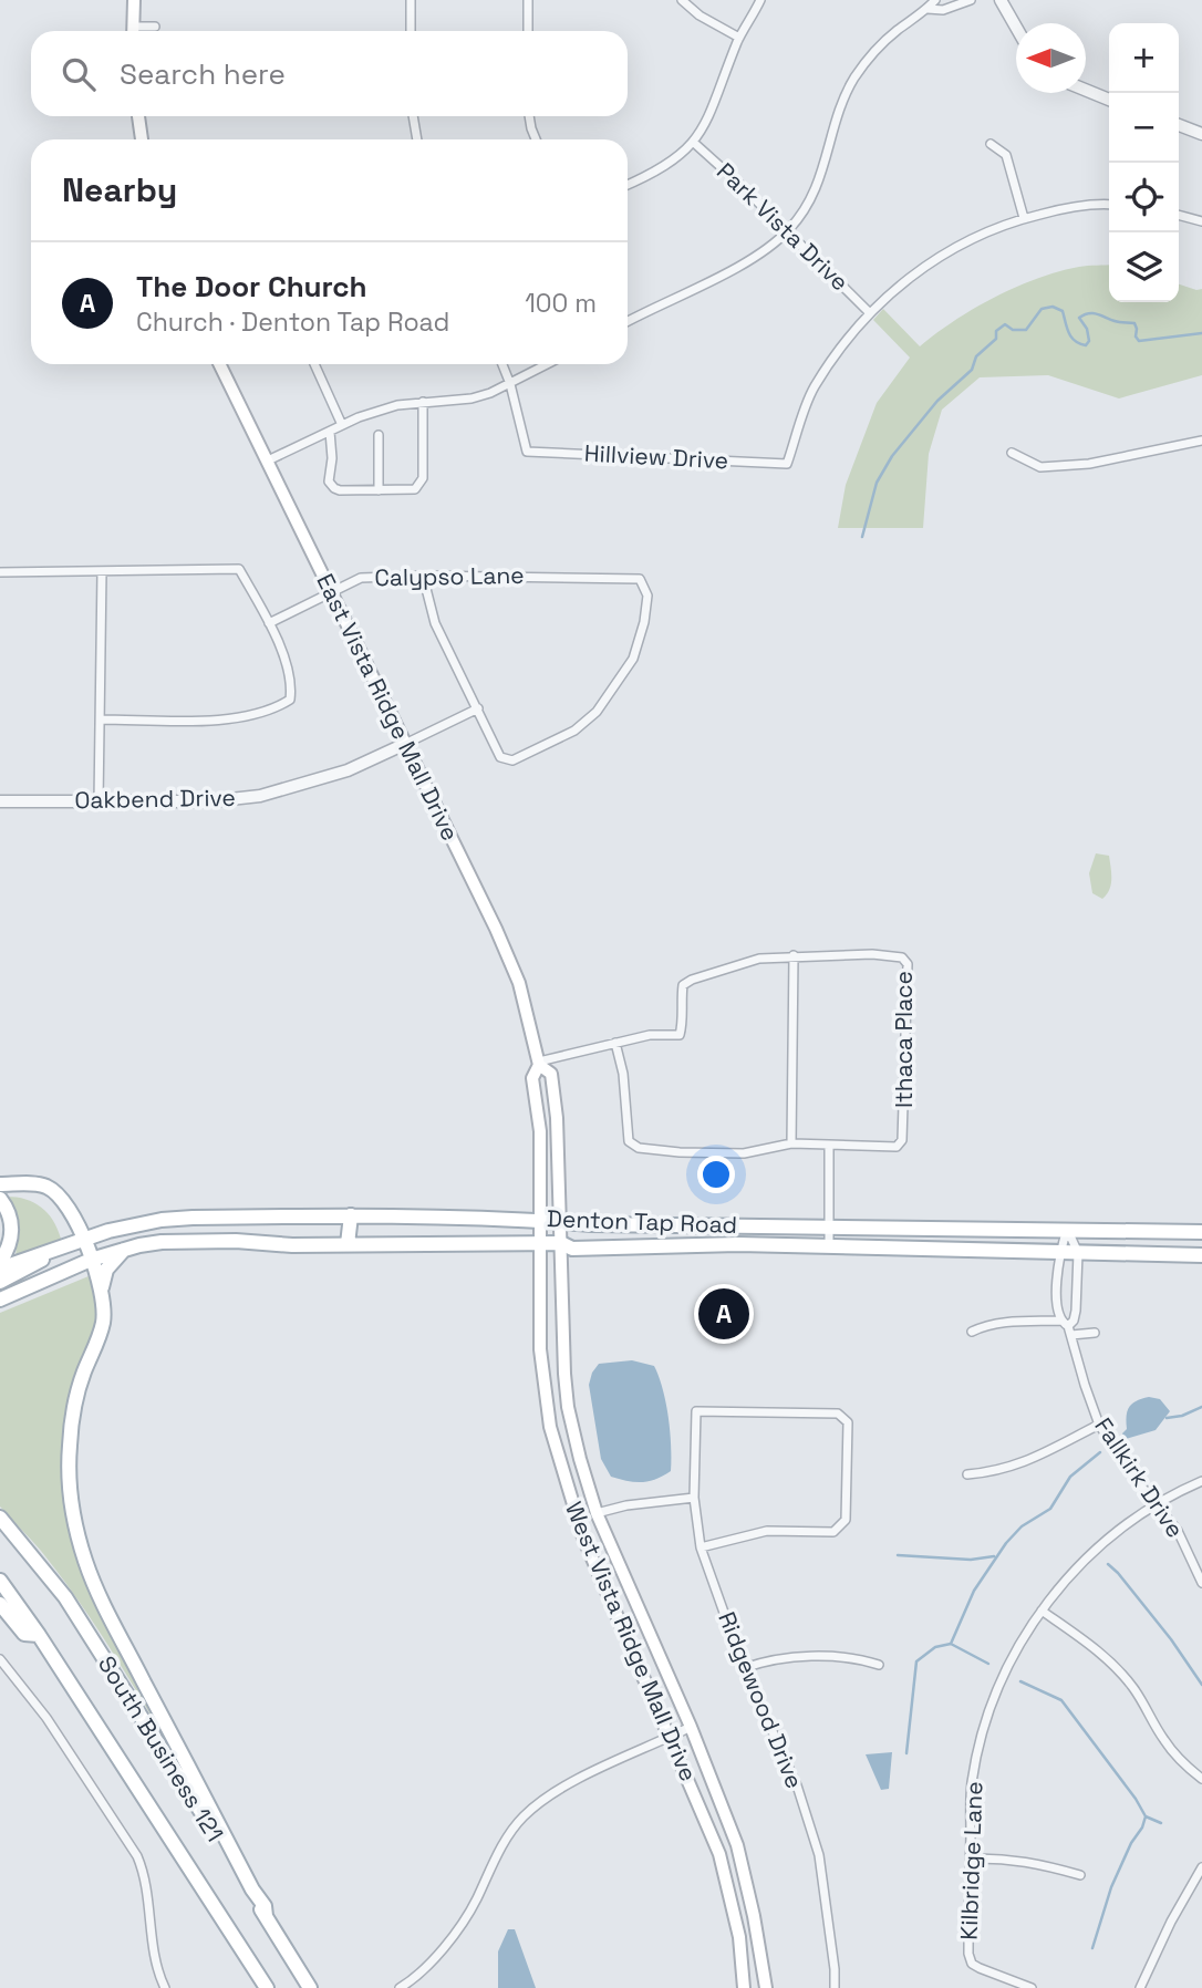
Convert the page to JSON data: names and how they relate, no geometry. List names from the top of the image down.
{
  "streets": {
    "main road": [
      "East Vista Ridge Mall Drive",
      "Denton Tap Road",
      "West Vista Ridge Mall Drive",
      "South Business 121"
    ],
    "street": [
      "Park Vista Drive",
      "Hillview Drive",
      "Calypso Lane",
      "Oakbend Drive",
      "Ithaca Place",
      "Fallkirk Drive",
      "Ridgewood Drive",
      "Kilbridge Lane"
    ]
  },
  "crossings": [
    ["Park Vista Drive", "Hillview Drive"],
    ["Calypso Lane", "East Vista Ridge Mall Drive"],
    ["Calypso Lane", "Oakbend Drive"],
    ["East Vista Ridge Mall Drive", "Oakbend Drive"],
    ["East Vista Ridge Mall Drive", "Ithaca Place"],
    ["East Vista Ridge Mall Drive", "Denton Tap Road"],
    ["East Vista Ridge Mall Drive", "West Vista Ridge Mall Drive"],
    ["Denton Tap Road", "Fallkirk Drive"],
    ["Denton Tap Road", "West Vista Ridge Mall Drive"],
    ["Fallkirk Drive", "Kilbridge Lane"]
  ],
  "north": "left",
  "page": {
    "map_buttons": ["+", "−"],
    "search": "Search here",
    "heading": "Nearby",
    "list": [
      {
        "mark": "A",
        "name": "The Door Church",
        "note": "Church · Denton Tap Road",
        "value": "100 m"
      }
    ],
    "pins": "A"
  }
}
